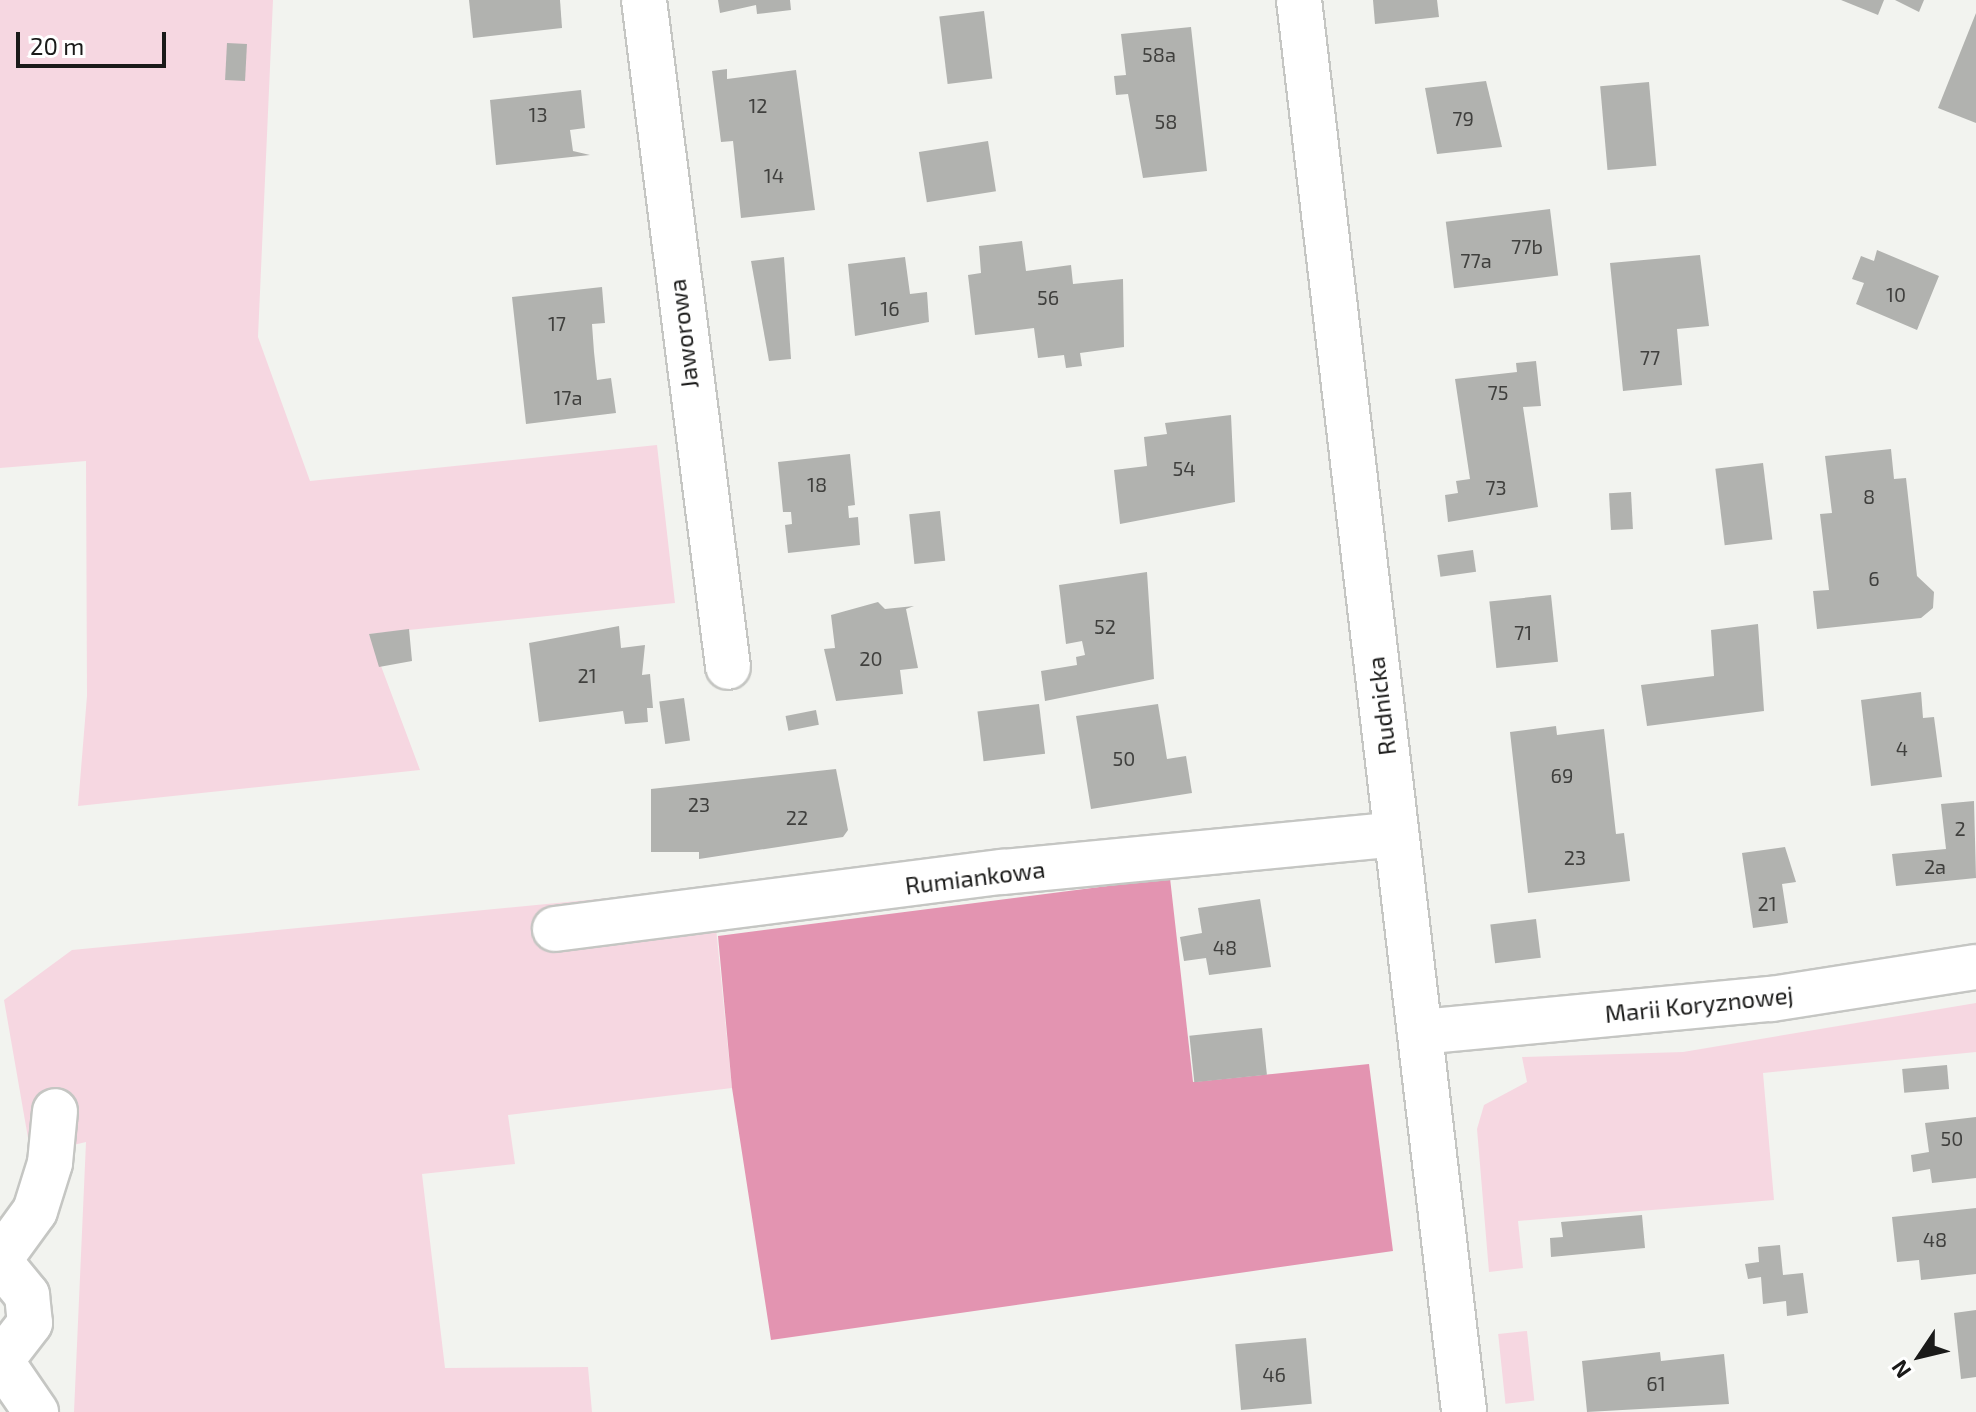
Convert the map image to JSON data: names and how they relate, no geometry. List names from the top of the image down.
{
  "streets": {
    "street": [
      "Jaworowa",
      "Rudnicka",
      "Rumiankowa",
      "Marii Koryznowej"
    ]
  },
  "crossings": [
    ["Rudnicka", "Rumiankowa"],
    ["Rudnicka", "Marii Koryznowej"]
  ],
  "house_numbers": [
    "58a",
    "12",
    "13",
    "79",
    "58",
    "14",
    "77b",
    "77a",
    "10",
    "56",
    "16",
    "17",
    "77",
    "75",
    "17a",
    "54",
    "18",
    "73",
    "8",
    "6",
    "52",
    "71",
    "20",
    "21",
    "4",
    "50",
    "69",
    "23",
    "22",
    "2",
    "23",
    "2a",
    "21",
    "48",
    "50",
    "48",
    "46",
    "61"
  ],
  "scale_bar": "20 m",
  "north": "bottom left"
}
